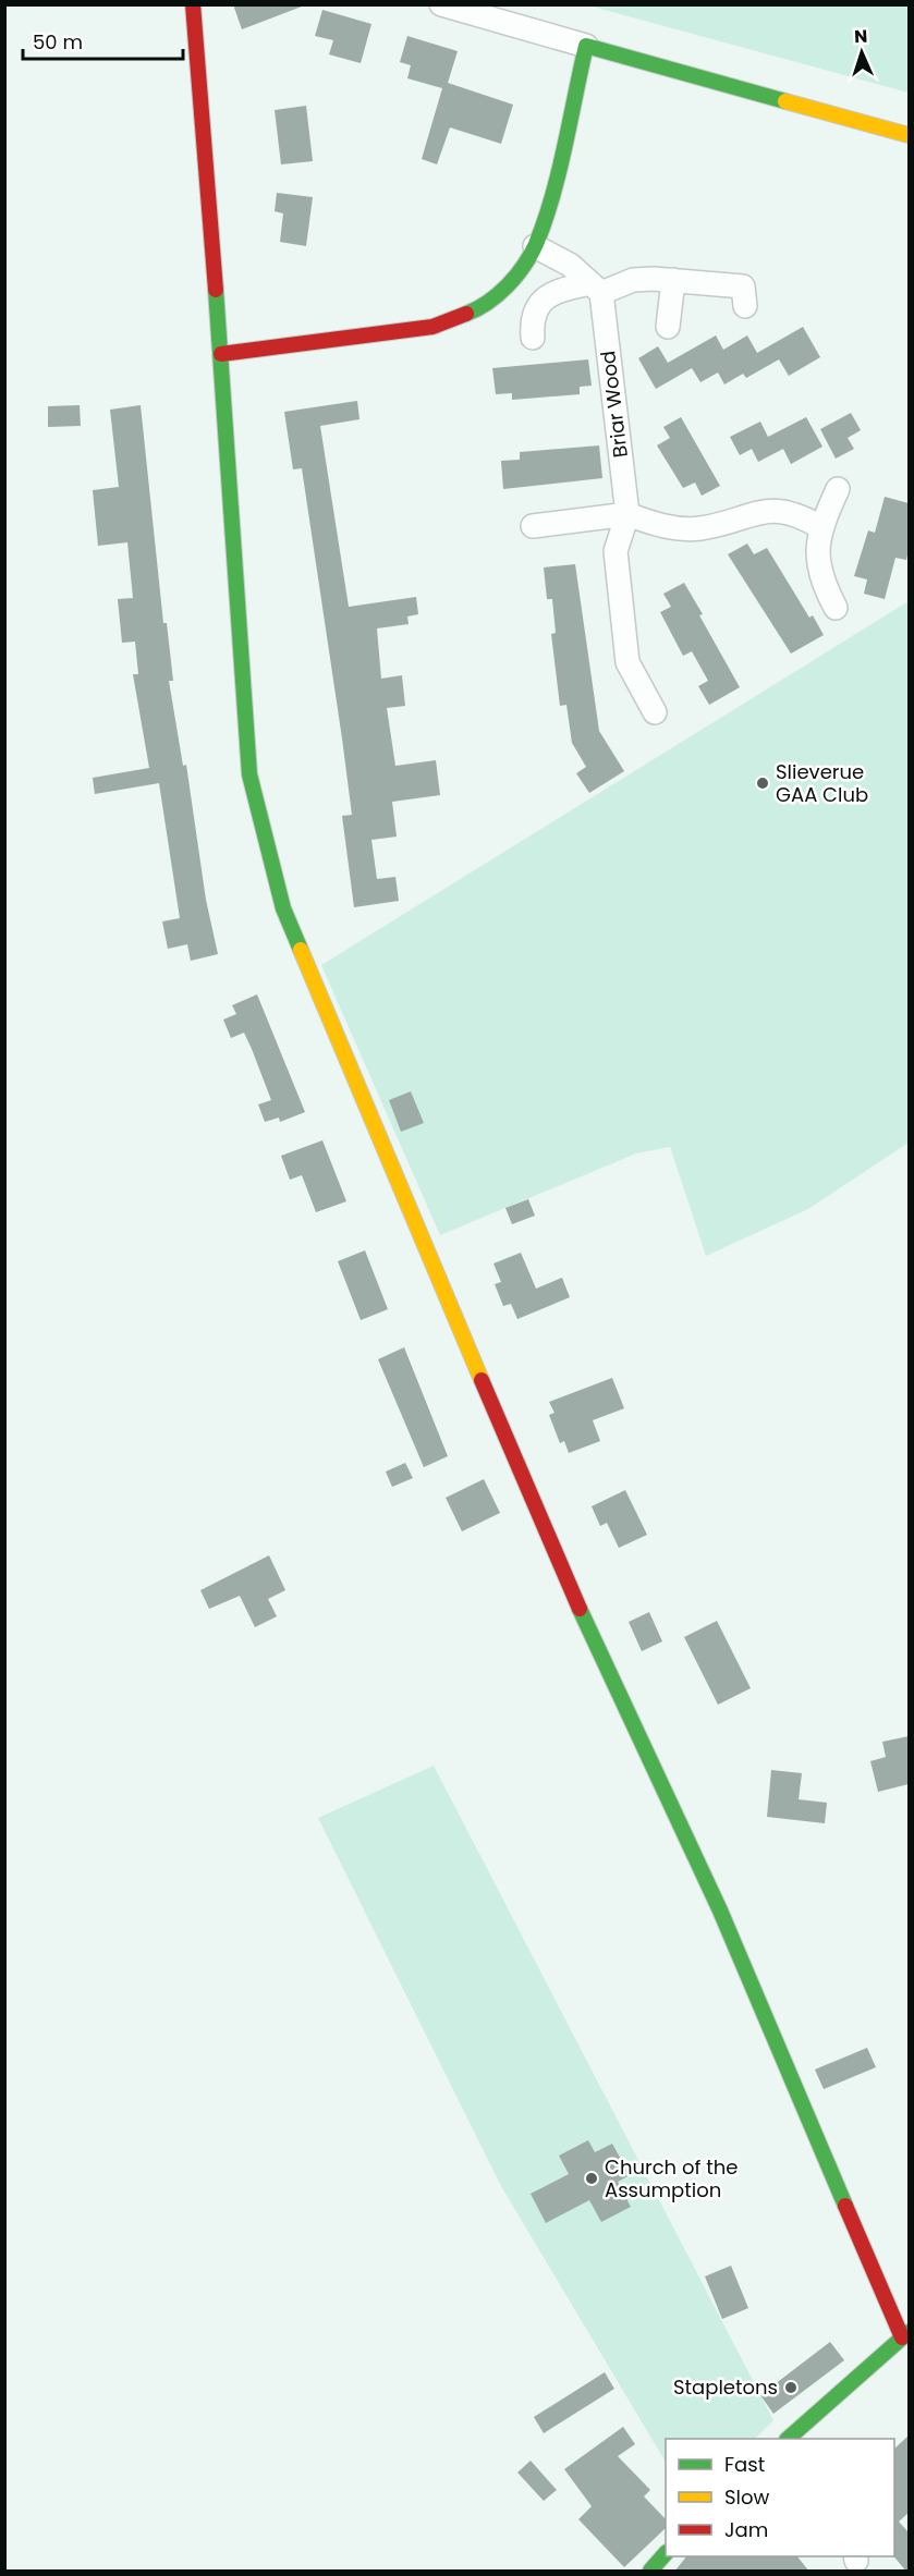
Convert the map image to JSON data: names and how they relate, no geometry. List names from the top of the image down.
{
  "streets": {
    "street": ["Briar Wood"]
  },
  "places": ["Slieverue GAA Club", "Church of the Assumption", "Stapletons"],
  "legend": ["Fast", "Slow", "Jam"],
  "scale_bar": "50 m",
  "north": "top"
}
